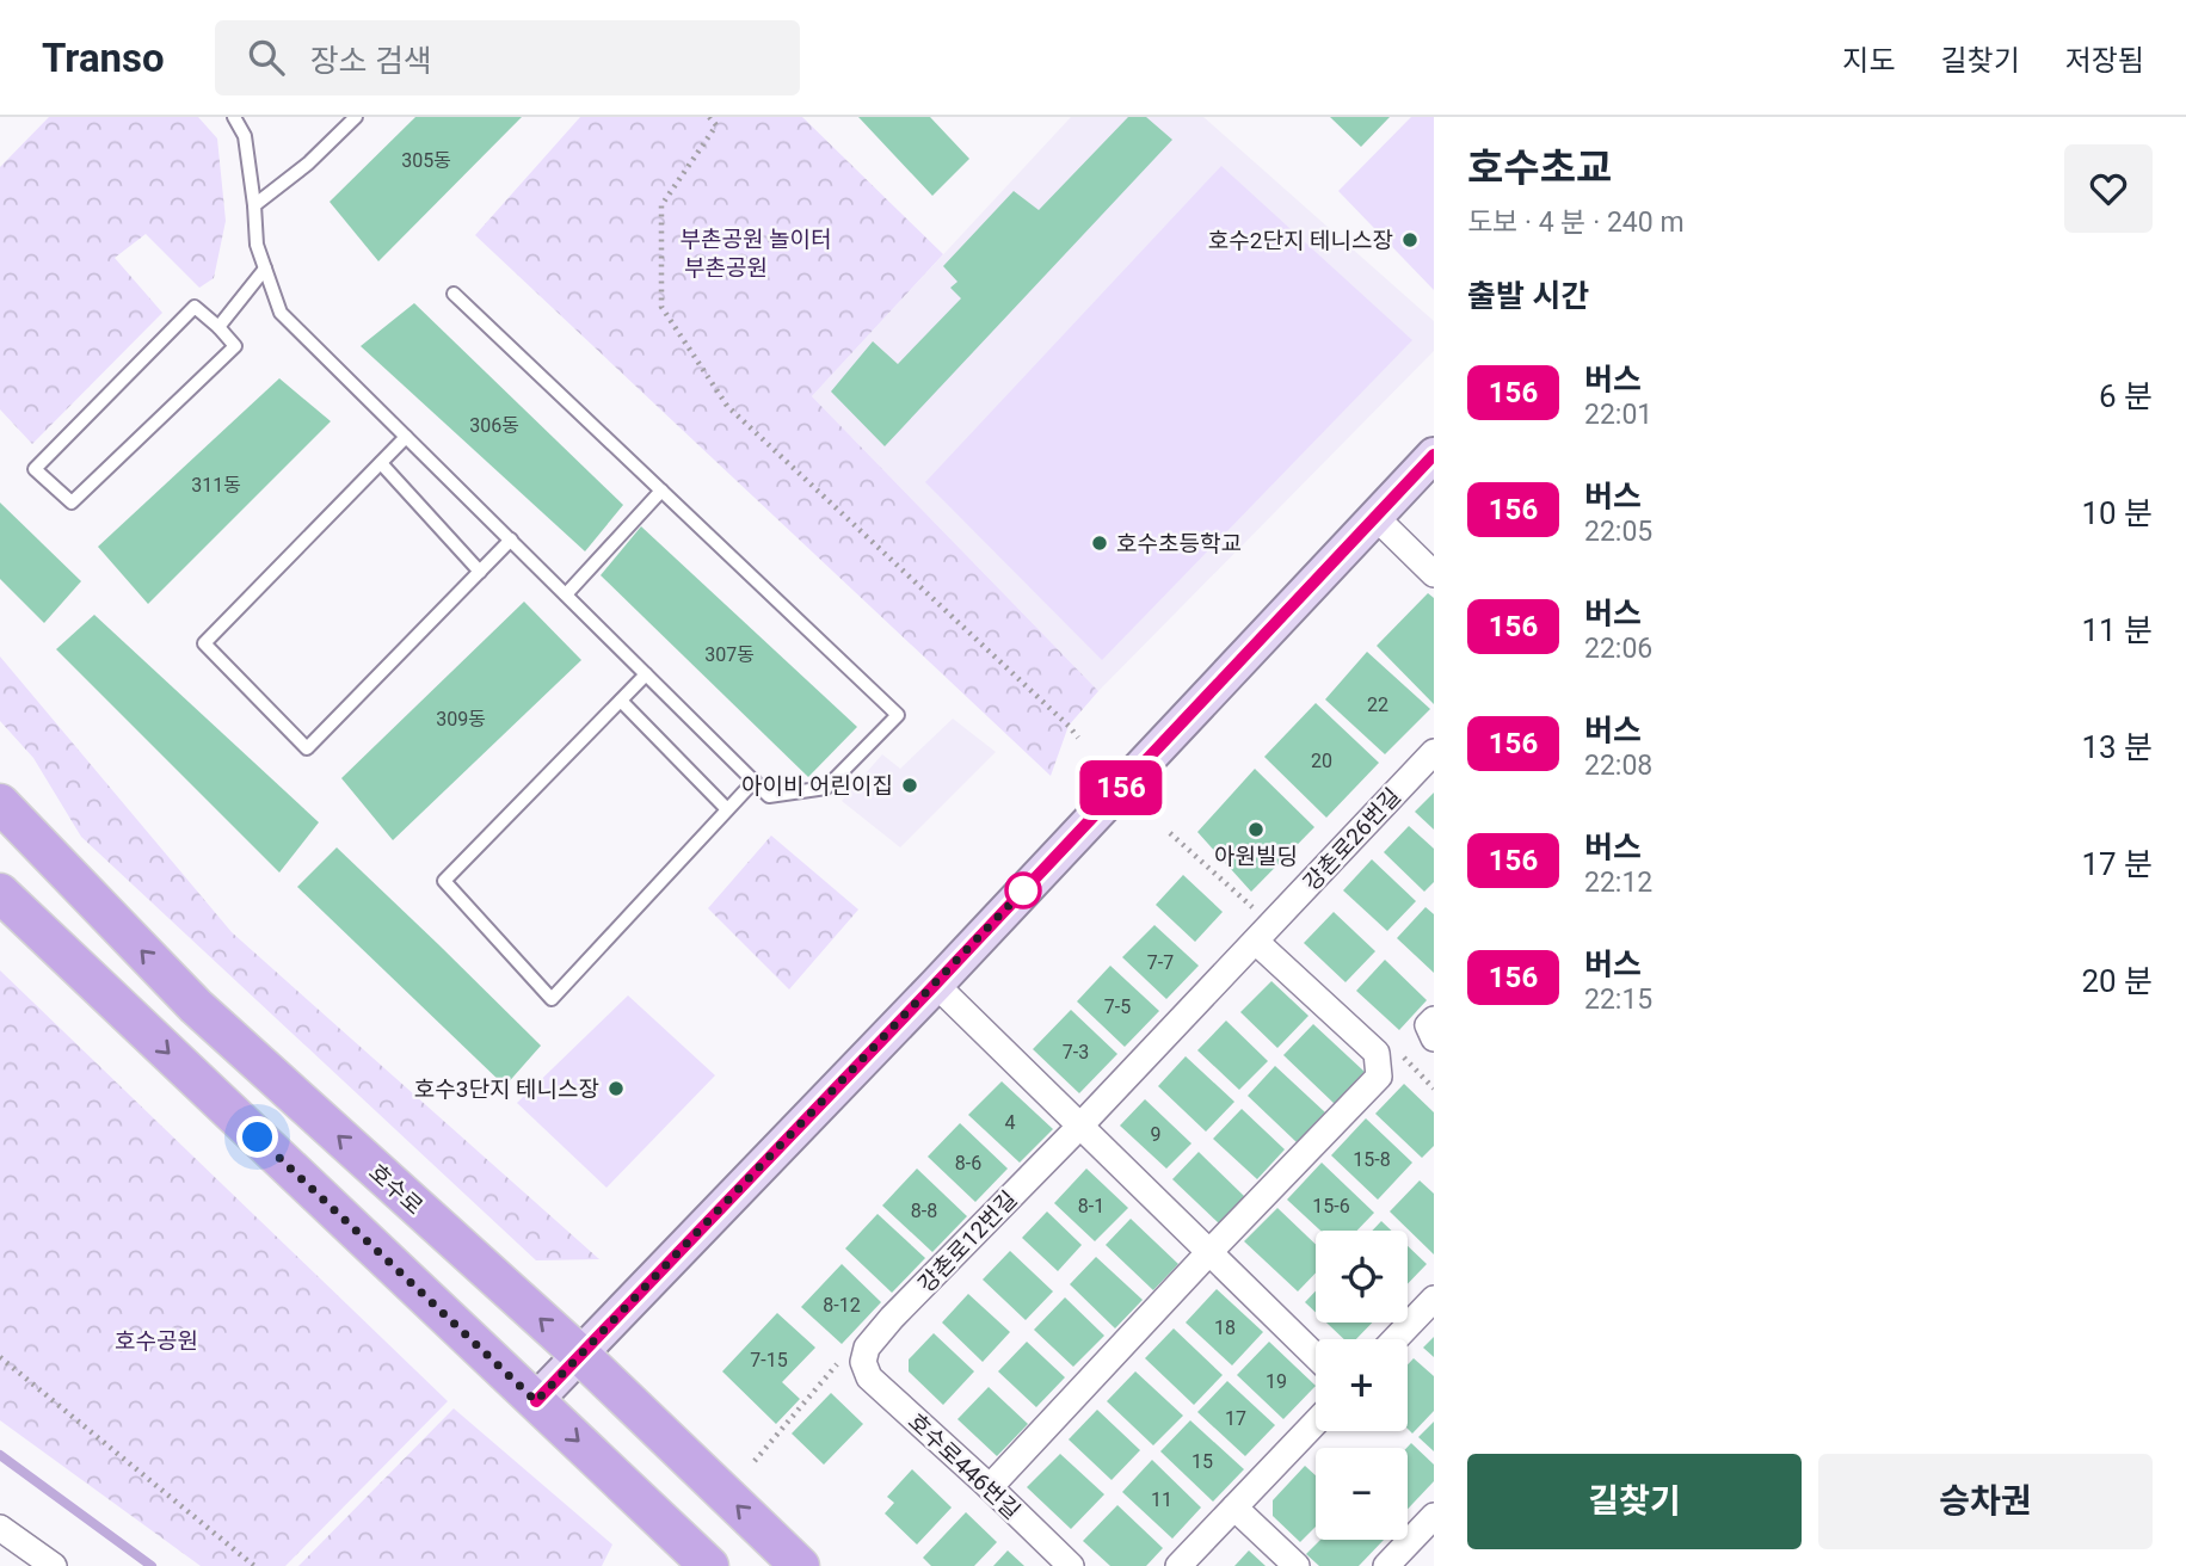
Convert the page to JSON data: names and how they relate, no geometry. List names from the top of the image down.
{
  "streets": {
    "main road": ["호수로"],
    "street": ["강촌로26번길", "강촌로12번길", "호수로446번길"]
  },
  "crossings": [
    ["강촌로26번길", "강촌로12번길"],
    ["강촌로12번길", "호수로446번길"]
  ],
  "parks": ["부촌공원 놀이터", "부촌공원", "호수공원"],
  "places": [
    "호수2단지 테니스장",
    "호수초등학교",
    "아이비 어린이집",
    "아원빌딩",
    "호수3단지 테니스장"
  ],
  "lines": ["bus line 156"],
  "house_numbers": [
    "305동",
    "306동",
    "311동",
    "307동",
    "22",
    "309동",
    "20",
    "7-7",
    "7-5",
    "7-3",
    "4",
    "9",
    "15-8",
    "8-6",
    "8-1",
    "15-6",
    "8-8",
    "8-12",
    "18",
    "7-15",
    "19",
    "17",
    "15",
    "11"
  ],
  "page": {
    "header": "Transo",
    "search": "장소 검색",
    "nav": ["지도", "길찾기", "저장됨"],
    "on_map": "156",
    "heading": [
      ["호수초교", "도보 · 4 분 · 240 m"],
      "출발 시간"
    ],
    "list": [
      {
        "mark": "156",
        "name": "버스",
        "note": "22:01",
        "value": "6 분"
      },
      {
        "mark": "156",
        "name": "버스",
        "note": "22:05",
        "value": "10 분"
      },
      {
        "mark": "156",
        "name": "버스",
        "note": "22:06",
        "value": "11 분"
      },
      {
        "mark": "156",
        "name": "버스",
        "note": "22:08",
        "value": "13 분"
      },
      {
        "mark": "156",
        "name": "버스",
        "note": "22:12",
        "value": "17 분"
      },
      {
        "mark": "156",
        "name": "버스",
        "note": "22:15",
        "value": "20 분"
      }
    ],
    "map_buttons": ["+", "−"],
    "buttons": ["길찾기", "승차권"]
  }
}
